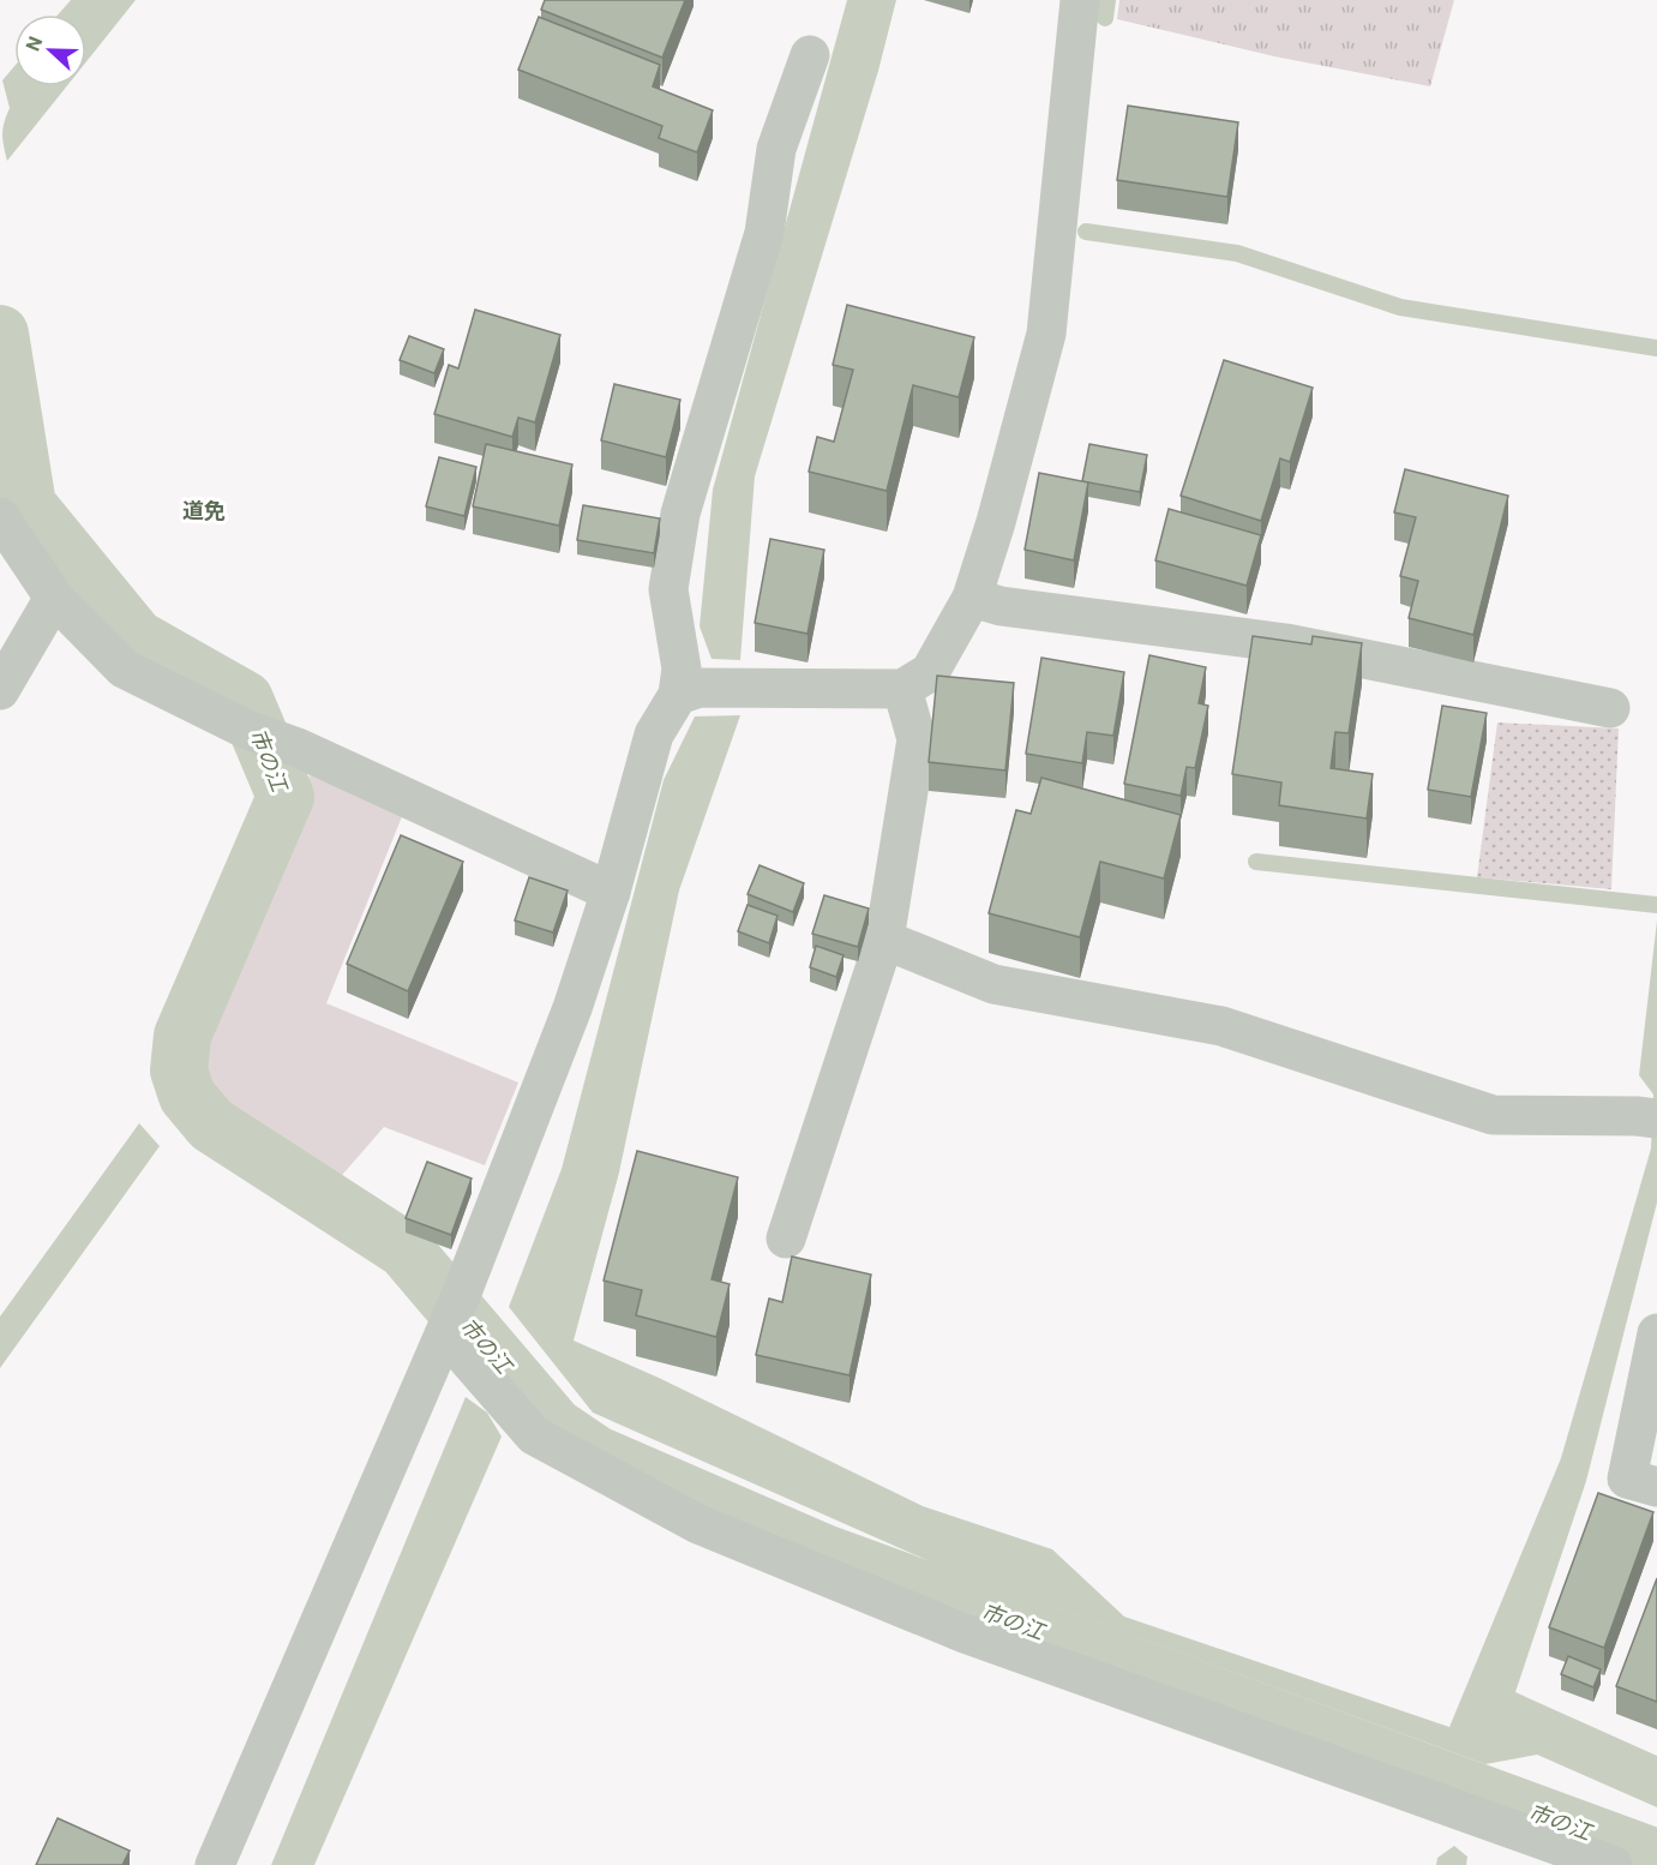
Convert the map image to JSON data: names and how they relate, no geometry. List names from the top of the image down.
{
  "districts": ["道免"],
  "water": ["市の江"],
  "north": "left"
}
